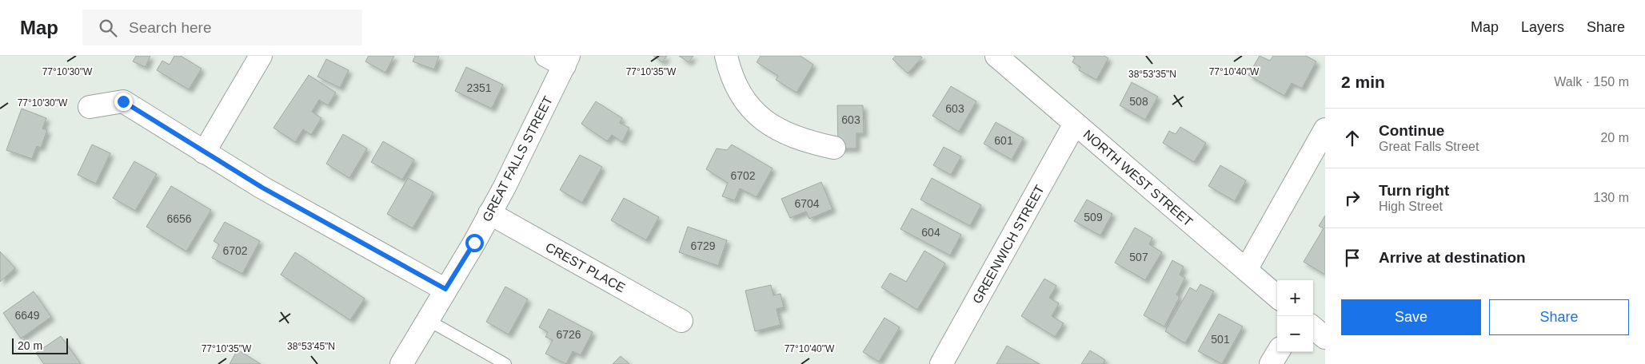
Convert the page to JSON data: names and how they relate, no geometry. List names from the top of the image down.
{
  "streets": {
    "street": [
      "GREAT FALLS STREET",
      "NORTH WEST STREET",
      "GREENWICH STREET",
      "CREST PLACE"
    ]
  },
  "crossings": [
    ["GREAT FALLS STREET", "CREST PLACE"],
    ["NORTH WEST STREET", "GREENWICH STREET"]
  ],
  "house_numbers": [
    "2351",
    "508",
    "603",
    "603",
    "601",
    "6702",
    "6704",
    "509",
    "6656",
    "604",
    "6729",
    "6702",
    "507",
    "6649",
    "6726",
    "501"
  ],
  "scale_bar": "20 m",
  "page": {
    "header": "Map",
    "search": "Search here",
    "nav": ["Map", "Layers", "Share"],
    "heading": ["2 min", "Walk · 150 m"],
    "list": [
      ["Continue", "Great Falls Street", "20 m"],
      ["Turn right", "High Street", "130 m"],
      "Arrive at destination"
    ],
    "map_buttons": ["+", "−"],
    "buttons": ["Save", "Share"],
    "scale": "20 m"
  },
  "coordinates": [
    "77°10'30\"W",
    "77°10'35\"W",
    "77°10'40\"W",
    "38°53'35\"N",
    "38°53'45\"N"
  ]
}
